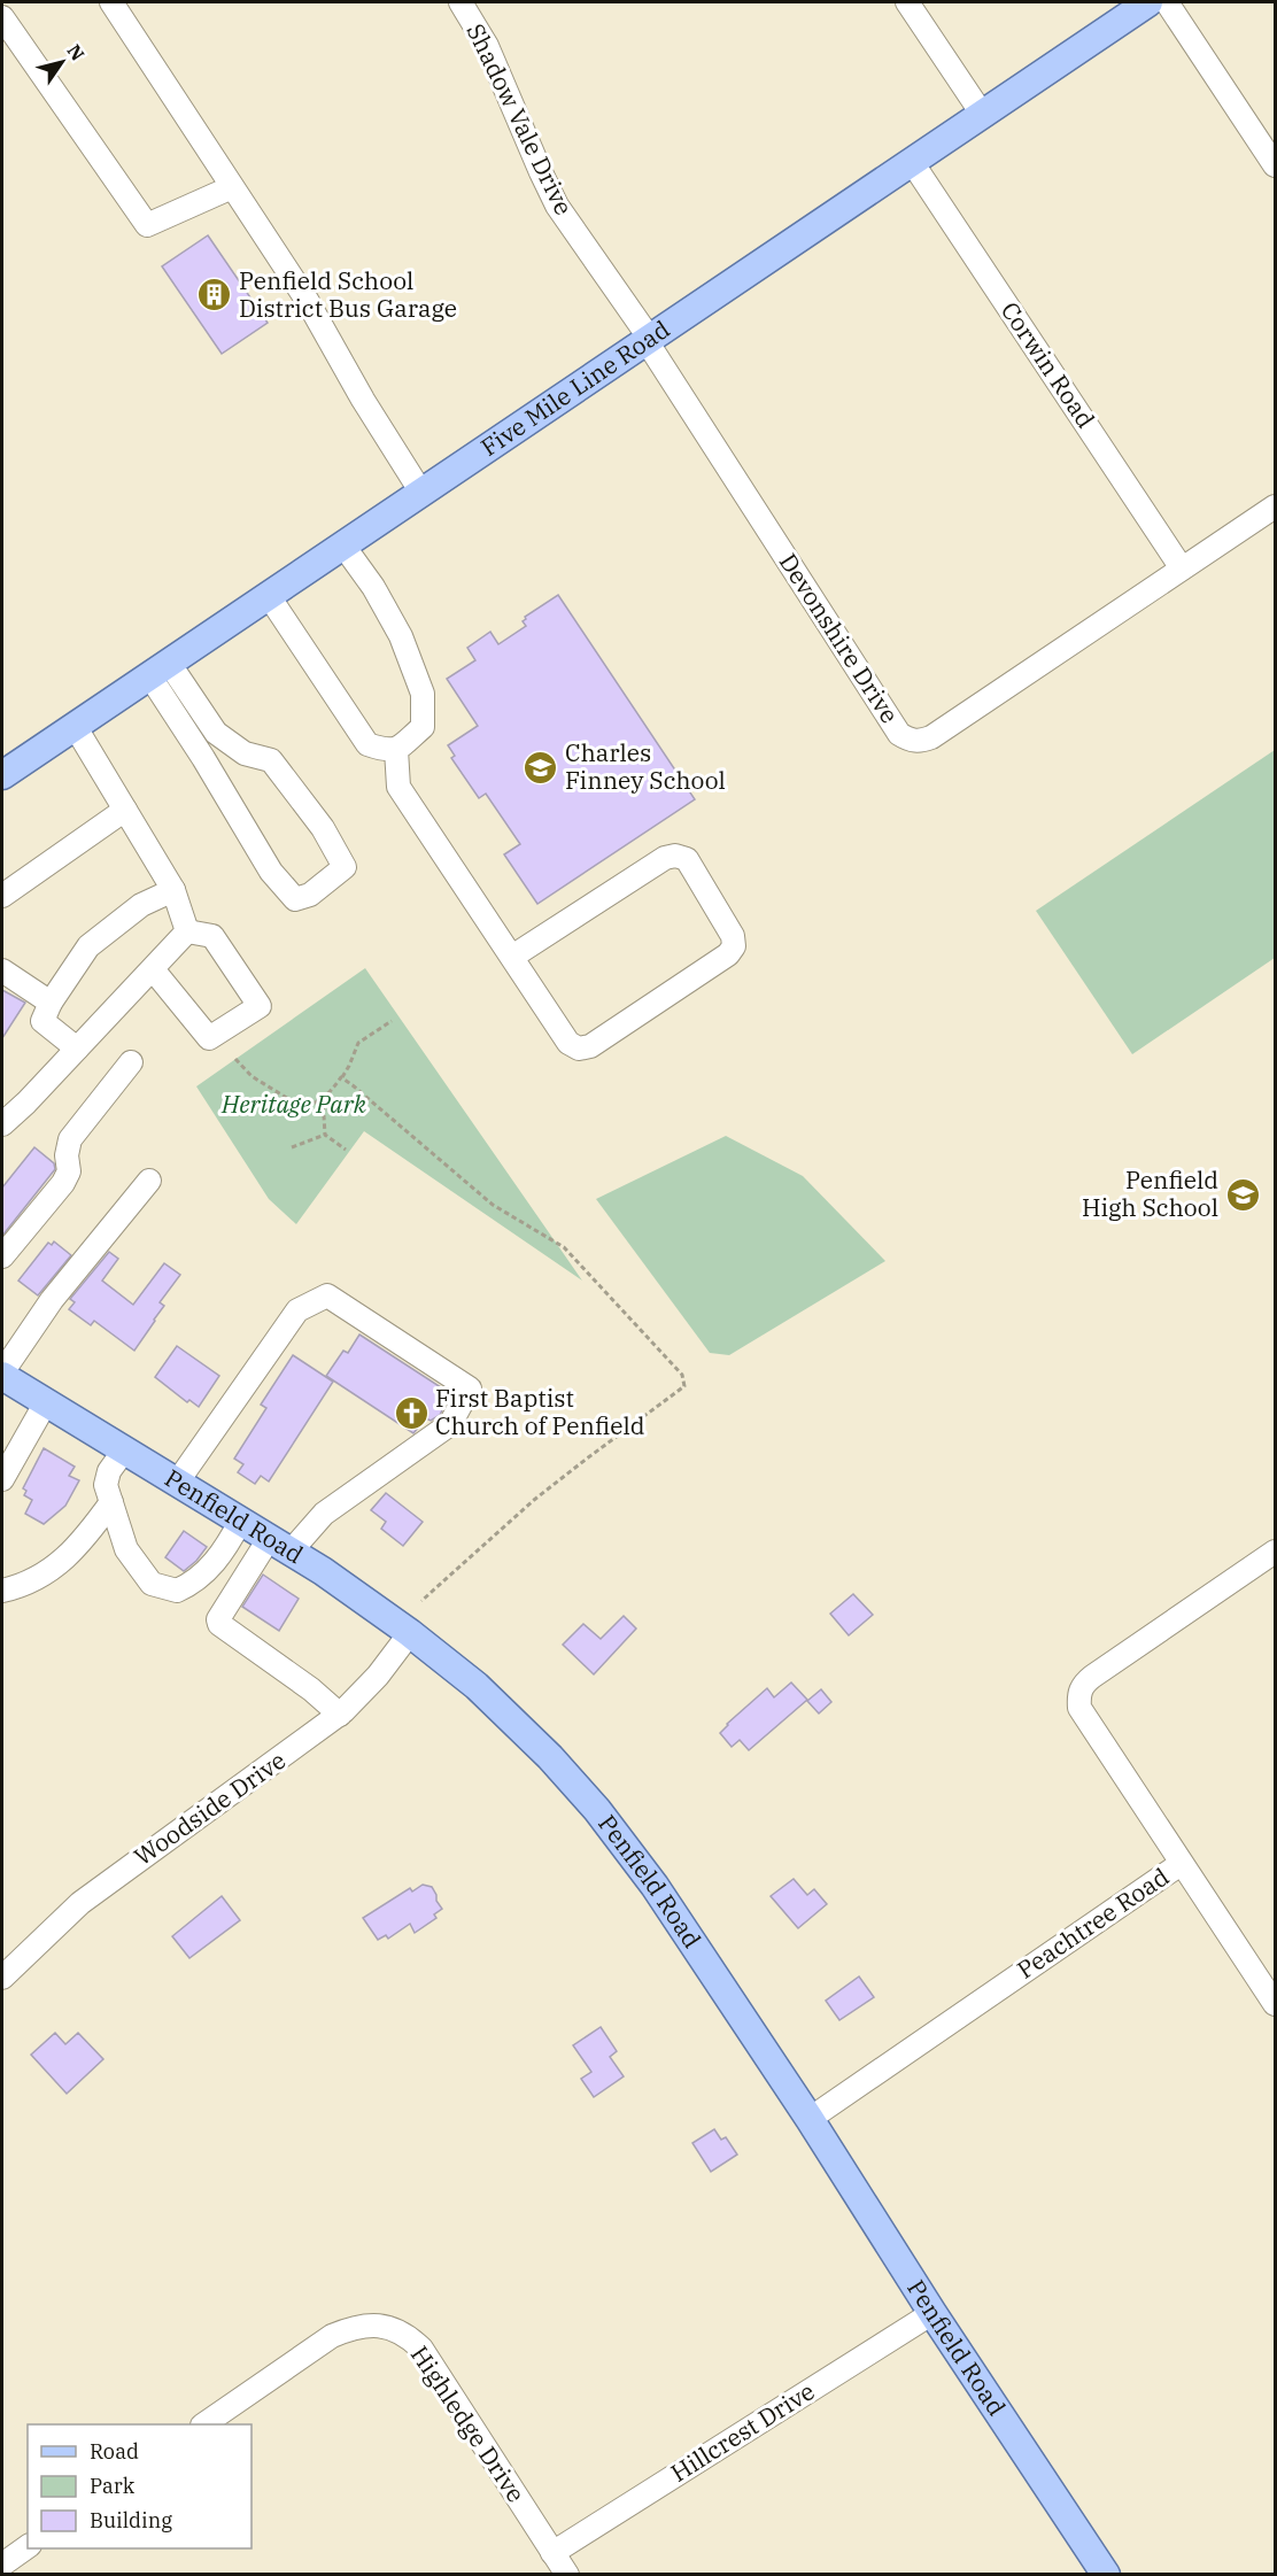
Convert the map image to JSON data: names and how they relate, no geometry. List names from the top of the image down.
{
  "streets": {
    "main road": ["Five Mile Line Road", "Penfield Road"],
    "street": [
      "Shadow Vale Drive",
      "Corwin Road",
      "Devonshire Drive",
      "Woodside Drive",
      "Peachtree Road",
      "Highledge Drive",
      "Hillcrest Drive"
    ]
  },
  "crossings": [
    ["Shadow Vale Drive", "Five Mile Line Road"],
    ["Shadow Vale Drive", "Devonshire Drive"],
    ["Corwin Road", "Five Mile Line Road"],
    ["Corwin Road", "Devonshire Drive"],
    ["Five Mile Line Road", "Devonshire Drive"],
    ["Penfield Road", "Woodside Drive"],
    ["Penfield Road", "Peachtree Road"],
    ["Penfield Road", "Hillcrest Drive"],
    ["Highledge Drive", "Hillcrest Drive"]
  ],
  "parks": ["Heritage Park"],
  "places": {
    "building": ["Penfield School District Bus Garage"],
    "school or university": ["Charles Finney School", "Penfield High School"],
    "church": ["First Baptist Church of Penfield"]
  },
  "legend": ["Road", "Park", "Building"],
  "north": "top right"
}
